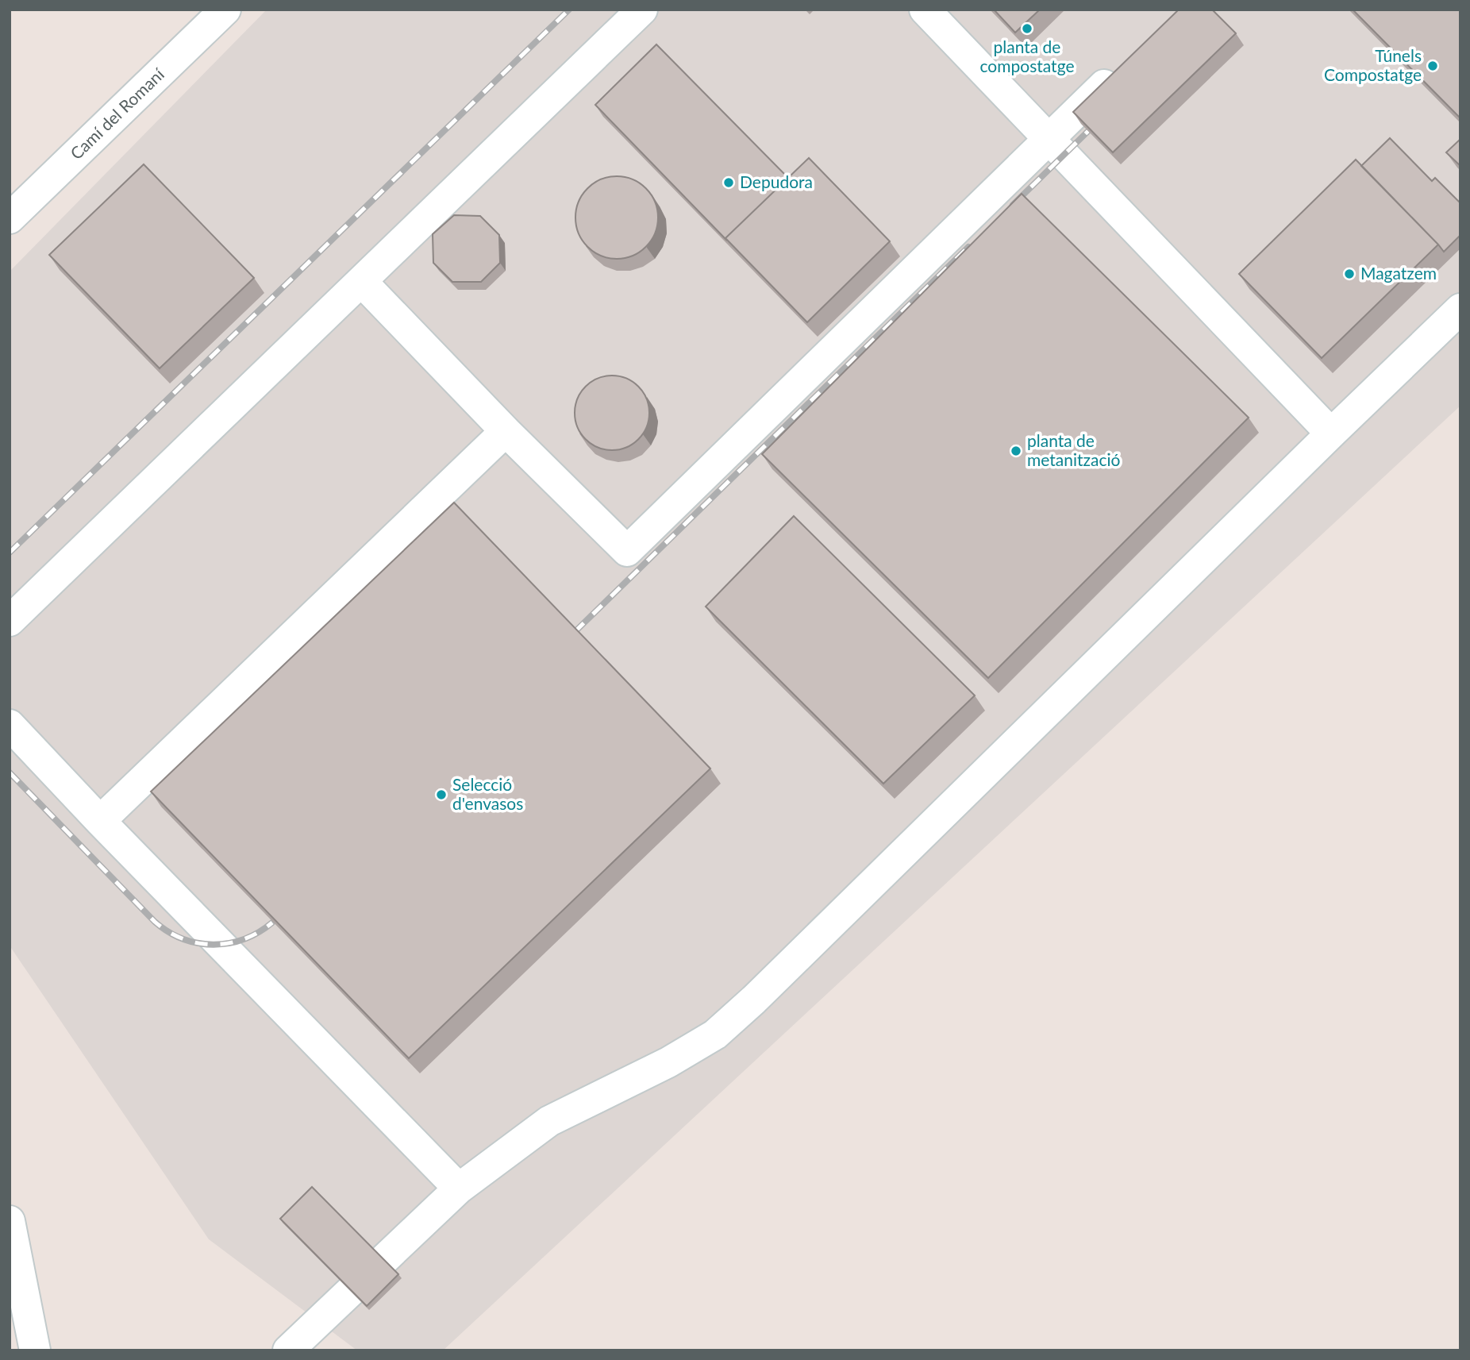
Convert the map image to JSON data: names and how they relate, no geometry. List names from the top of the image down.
{
  "streets": {
    "street": ["Camí del Romaní"]
  },
  "places": [
    "planta de compostatge",
    "Túnels Compostatge",
    "Depudora",
    "Magatzem",
    "planta de metanització",
    "Selecció d'envasos"
  ]
}
